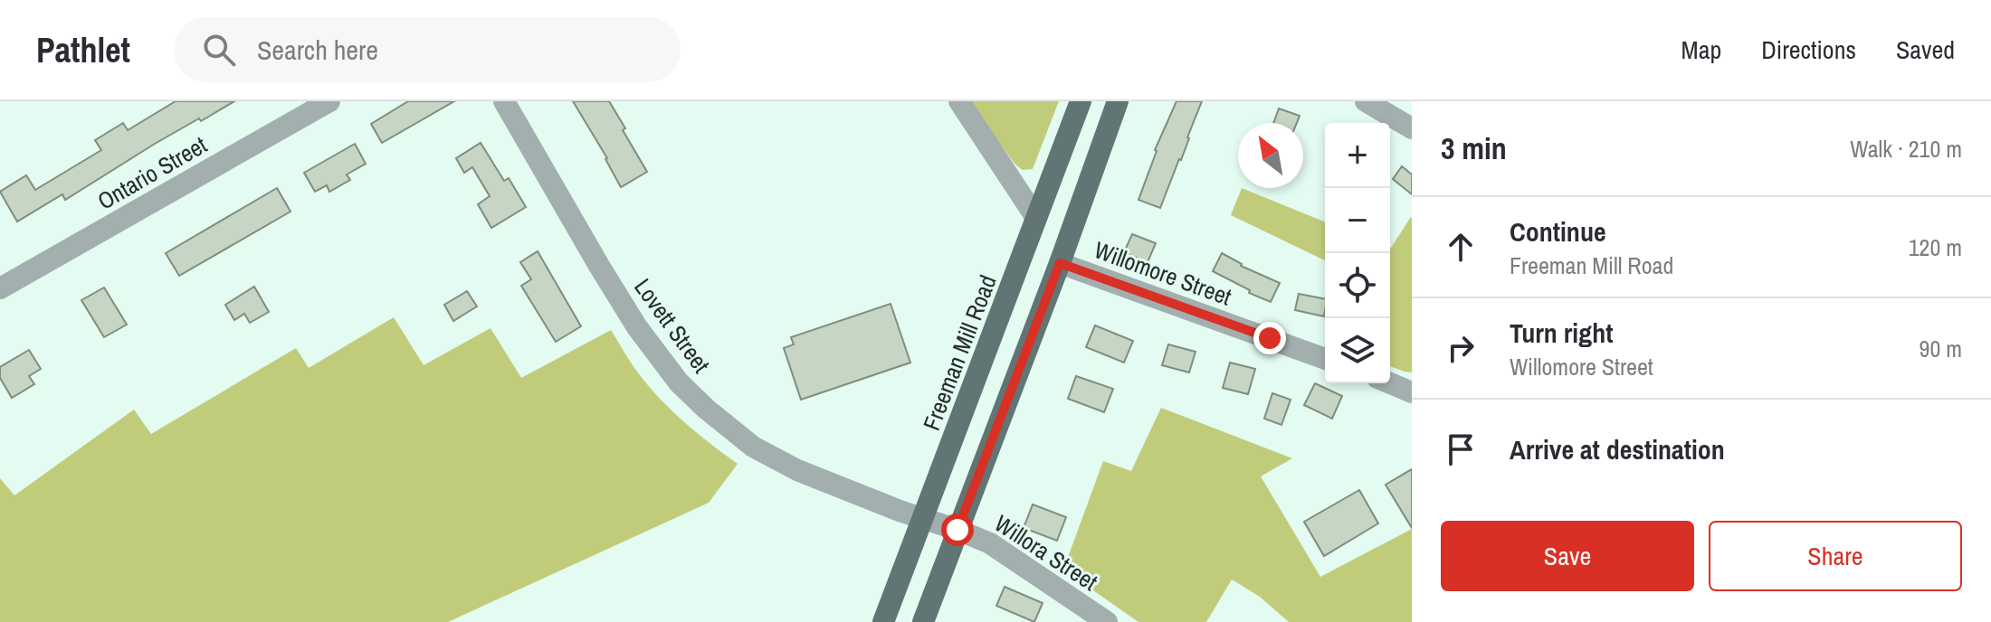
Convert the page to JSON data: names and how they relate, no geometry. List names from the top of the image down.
{
  "streets": {
    "main road": ["Freeman Mill Road"],
    "street": [
      "Ontario Street",
      "Willomore Street",
      "Lovett Street",
      "Willora Street"
    ]
  },
  "crossings": [
    ["Lovett Street", "Freeman Mill Road"],
    ["Lovett Street", "Willora Street"]
  ],
  "north": "top left",
  "page": {
    "header": "Pathlet",
    "search": "Search here",
    "nav": ["Map", "Directions", "Saved"],
    "heading": ["3 min", "Walk · 210 m"],
    "map_buttons": ["+", "−"],
    "list": [
      ["Continue", "Freeman Mill Road", "120 m"],
      ["Turn right", "Willomore Street", "90 m"],
      "Arrive at destination"
    ],
    "buttons": ["Save", "Share"]
  }
}
